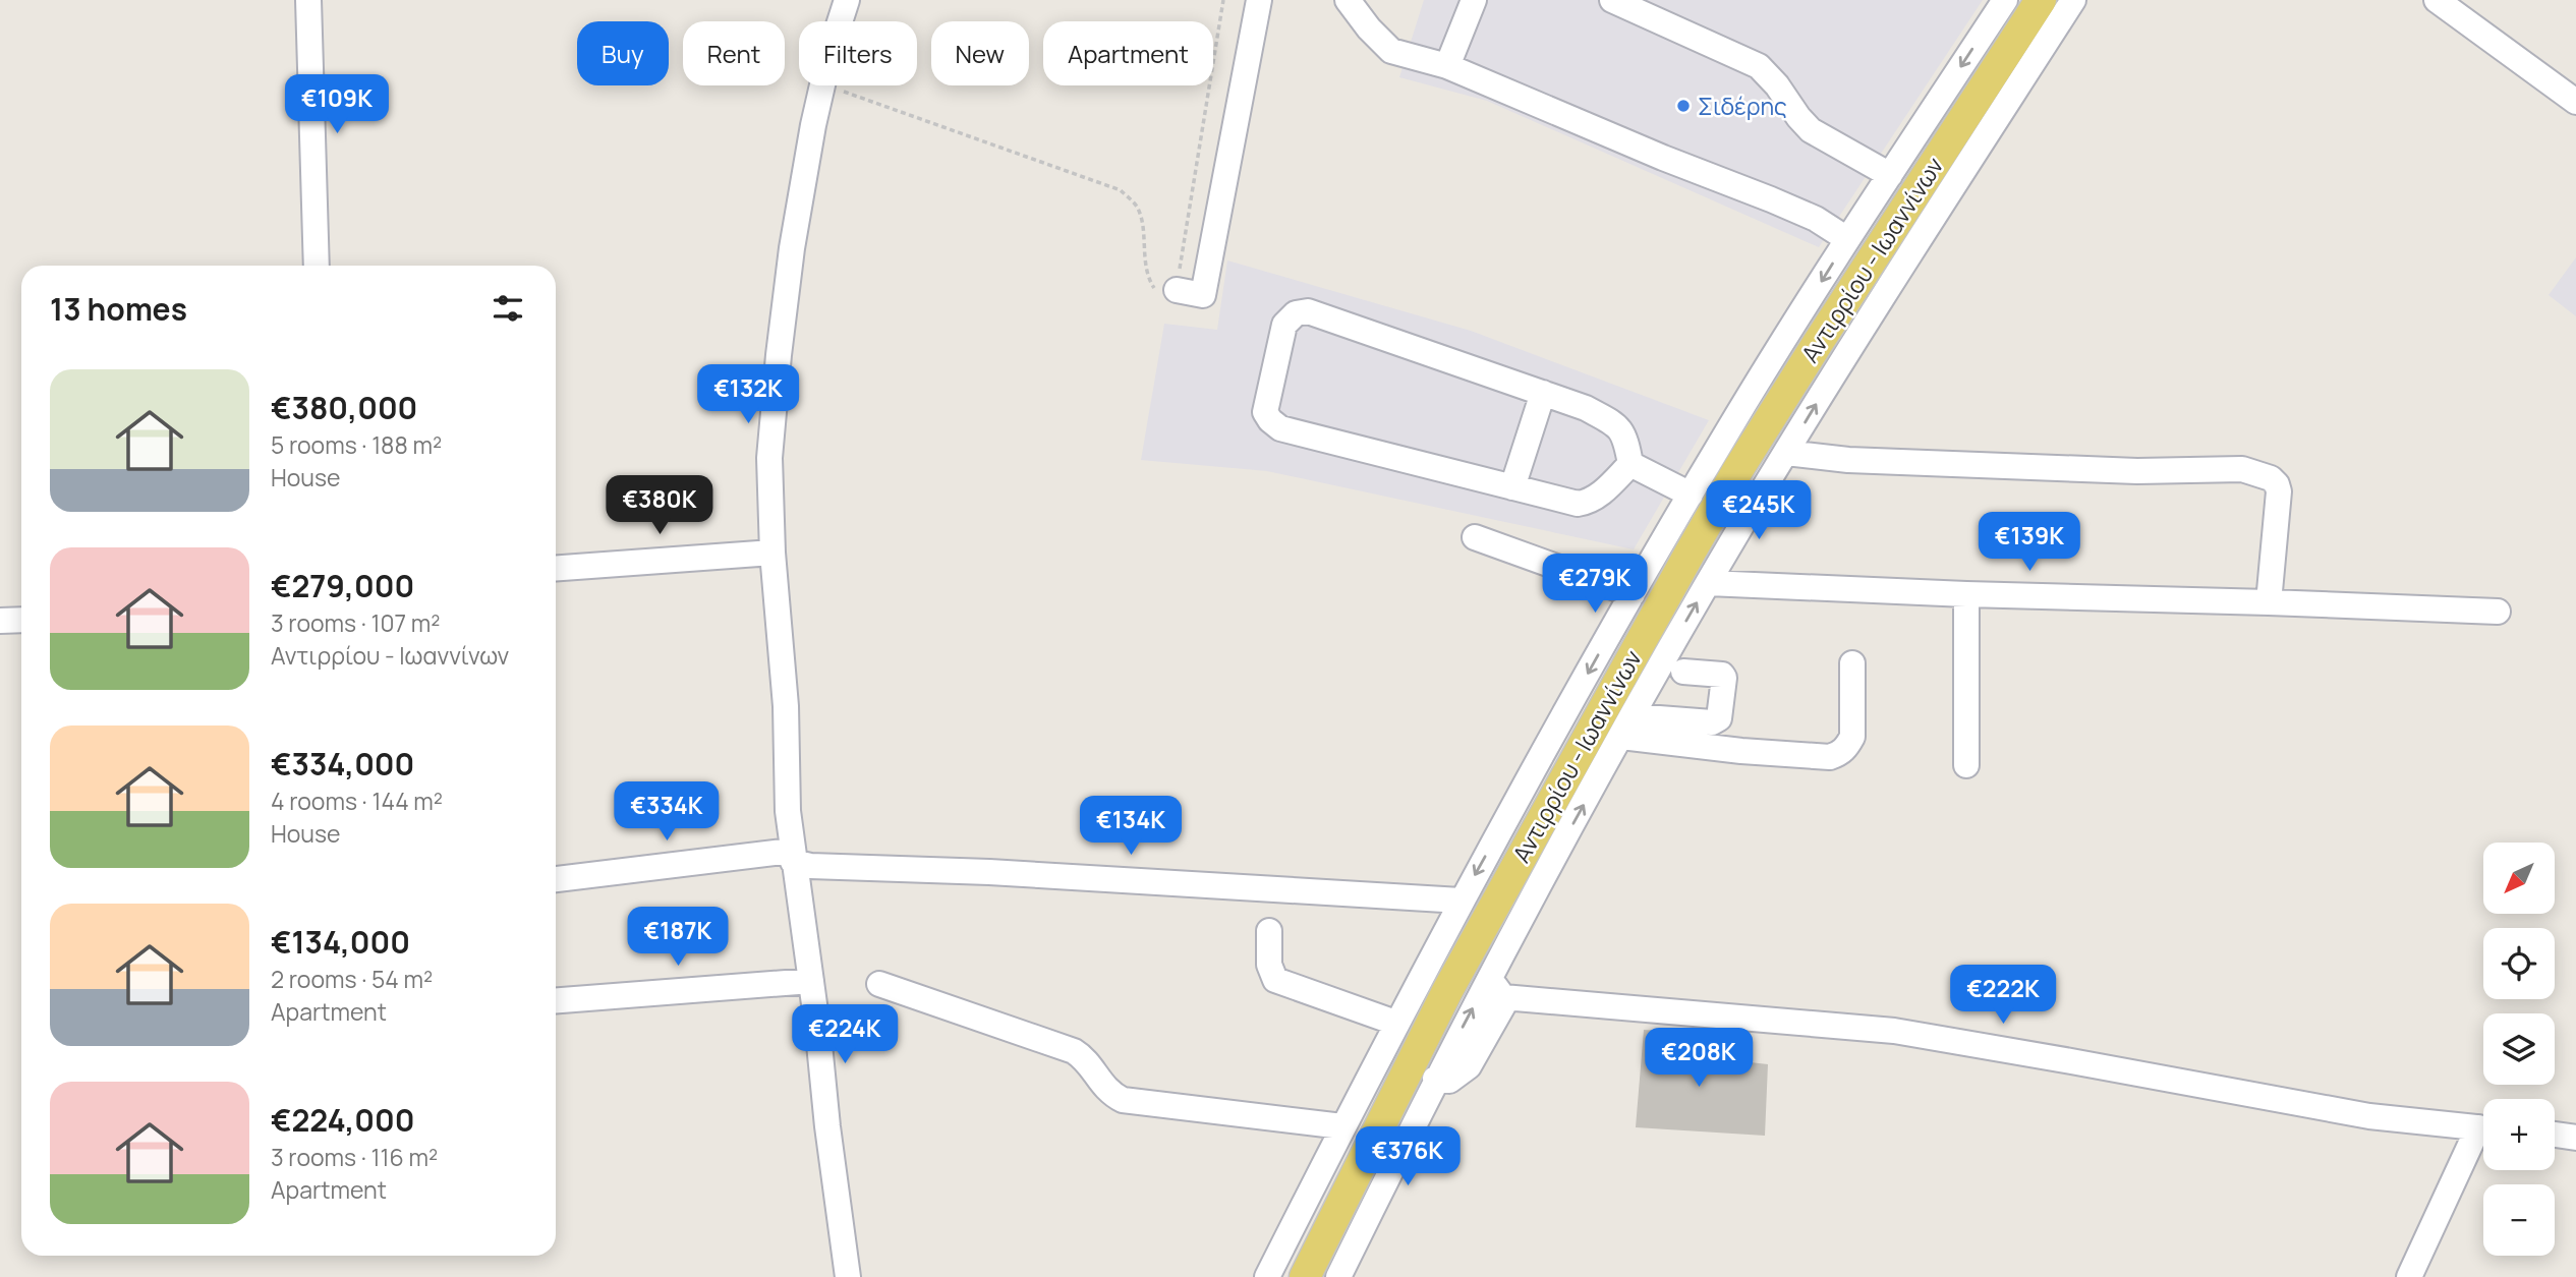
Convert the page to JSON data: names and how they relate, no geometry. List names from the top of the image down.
{
  "streets": {
    "main road": ["Αντιρρίου - Ιωαννίνων"]
  },
  "places": ["Σιδέρης"],
  "north": "bottom left",
  "page": {
    "chip": [
      "Buy",
      "Rent",
      "Filters",
      "New",
      "Apartment"
    ],
    "price": [
      "€109K",
      "€132K",
      "€380K",
      "€245K",
      "€139K",
      "€279K",
      "€334K",
      "€134K",
      "€187K",
      "€222K",
      "€224K",
      "€208K",
      "€376K"
    ],
    "heading": "13 homes",
    "list": [
      {
        "name": "€380,000",
        "note": "5 rooms · 188 m² · House"
      },
      {
        "name": "€279,000",
        "note": "3 rooms · 107 m² · Αντιρρίου - Ιωαννίνων"
      },
      {
        "name": "€334,000",
        "note": "4 rooms · 144 m² · House"
      },
      {
        "name": "€134,000",
        "note": "2 rooms · 54 m² · Apartment"
      },
      {
        "name": "€224,000",
        "note": "3 rooms · 116 m² · Apartment"
      }
    ],
    "map_buttons": ["+", "−"]
  }
}
